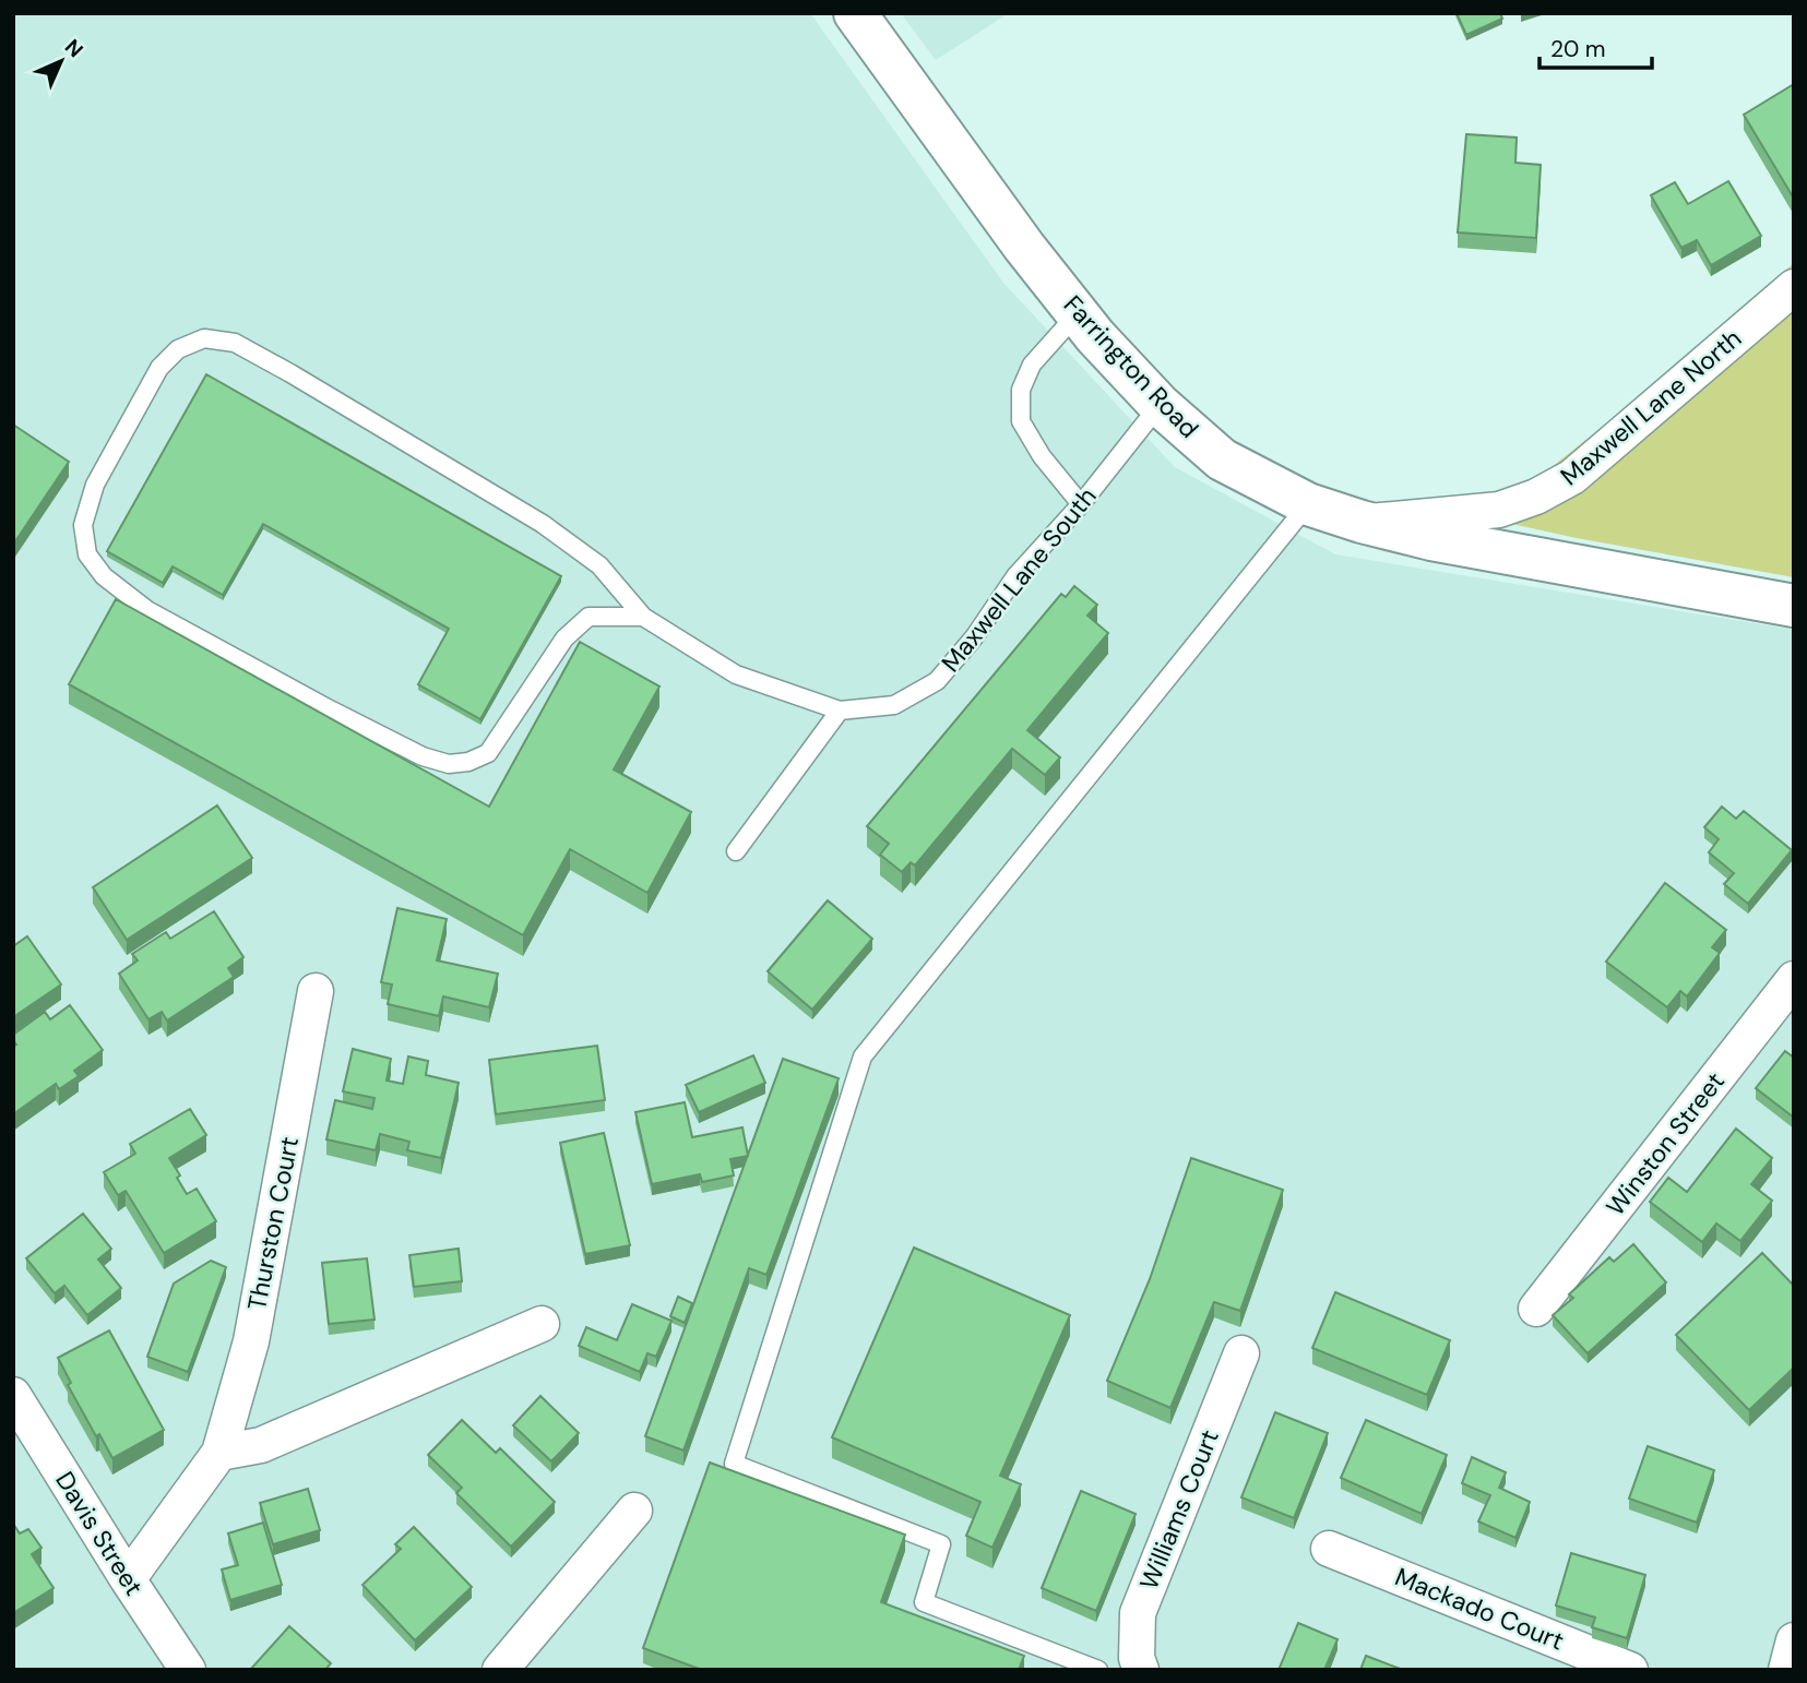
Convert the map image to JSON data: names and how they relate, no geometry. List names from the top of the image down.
{
  "streets": {
    "street": [
      "Farrington Road",
      "Maxwell Lane North",
      "Winston Street",
      "Thurston Court",
      "Williams Court",
      "Davis Street",
      "Mackado Court"
    ],
    "lane": ["Maxwell Lane South"]
  },
  "crossings": [
    ["Farrington Road", "Maxwell Lane North"],
    ["Farrington Road", "Maxwell Lane South"],
    ["Thurston Court", "Davis Street"]
  ],
  "scale_bar": "20 m",
  "north": "top right"
}
